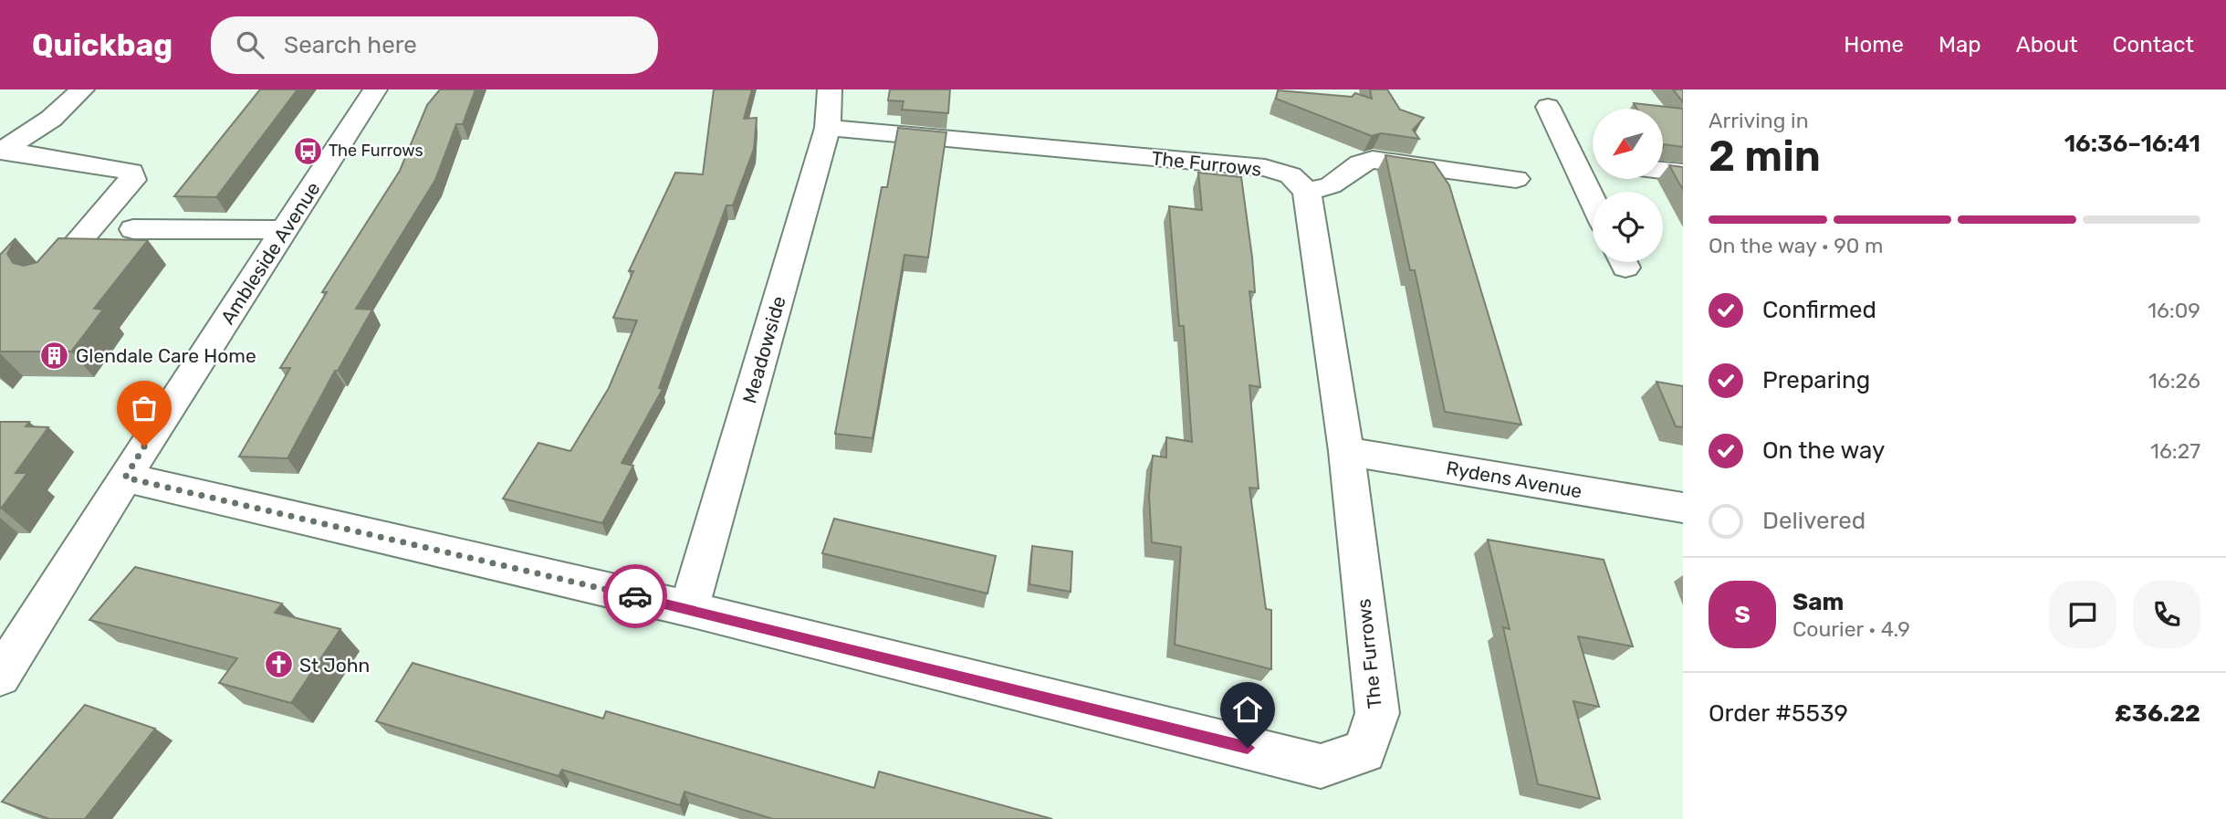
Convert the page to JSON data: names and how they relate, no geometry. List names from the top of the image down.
{
  "streets": {
    "street": [
      "The Furrows",
      "Ambleside Avenue",
      "Meadowside",
      "Rydens Avenue"
    ]
  },
  "crossings": [
    ["The Furrows", "Ambleside Avenue"],
    ["The Furrows", "Meadowside"],
    ["The Furrows", "Rydens Avenue"]
  ],
  "places": {
    "bus stop": ["The Furrows"],
    "building": ["Glendale Care Home"],
    "church": ["St John"]
  },
  "north": "bottom left",
  "page": {
    "header": "Quickbag",
    "search": "Search here",
    "nav": [
      "Home",
      "Map",
      "About",
      "Contact"
    ],
    "heading": ["2 min", "Arriving in", "16:36–16:41"],
    "panel": [
      "Sam",
      "Courier · 4.9",
      "Order #5539",
      "£36.22"
    ],
    "bar": "On the way · 90 m",
    "list": [
      ["Confirmed", "16:09"],
      ["Preparing", "16:26"],
      ["On the way", "16:27"],
      "Delivered"
    ],
    "round": "S"
  }
}
